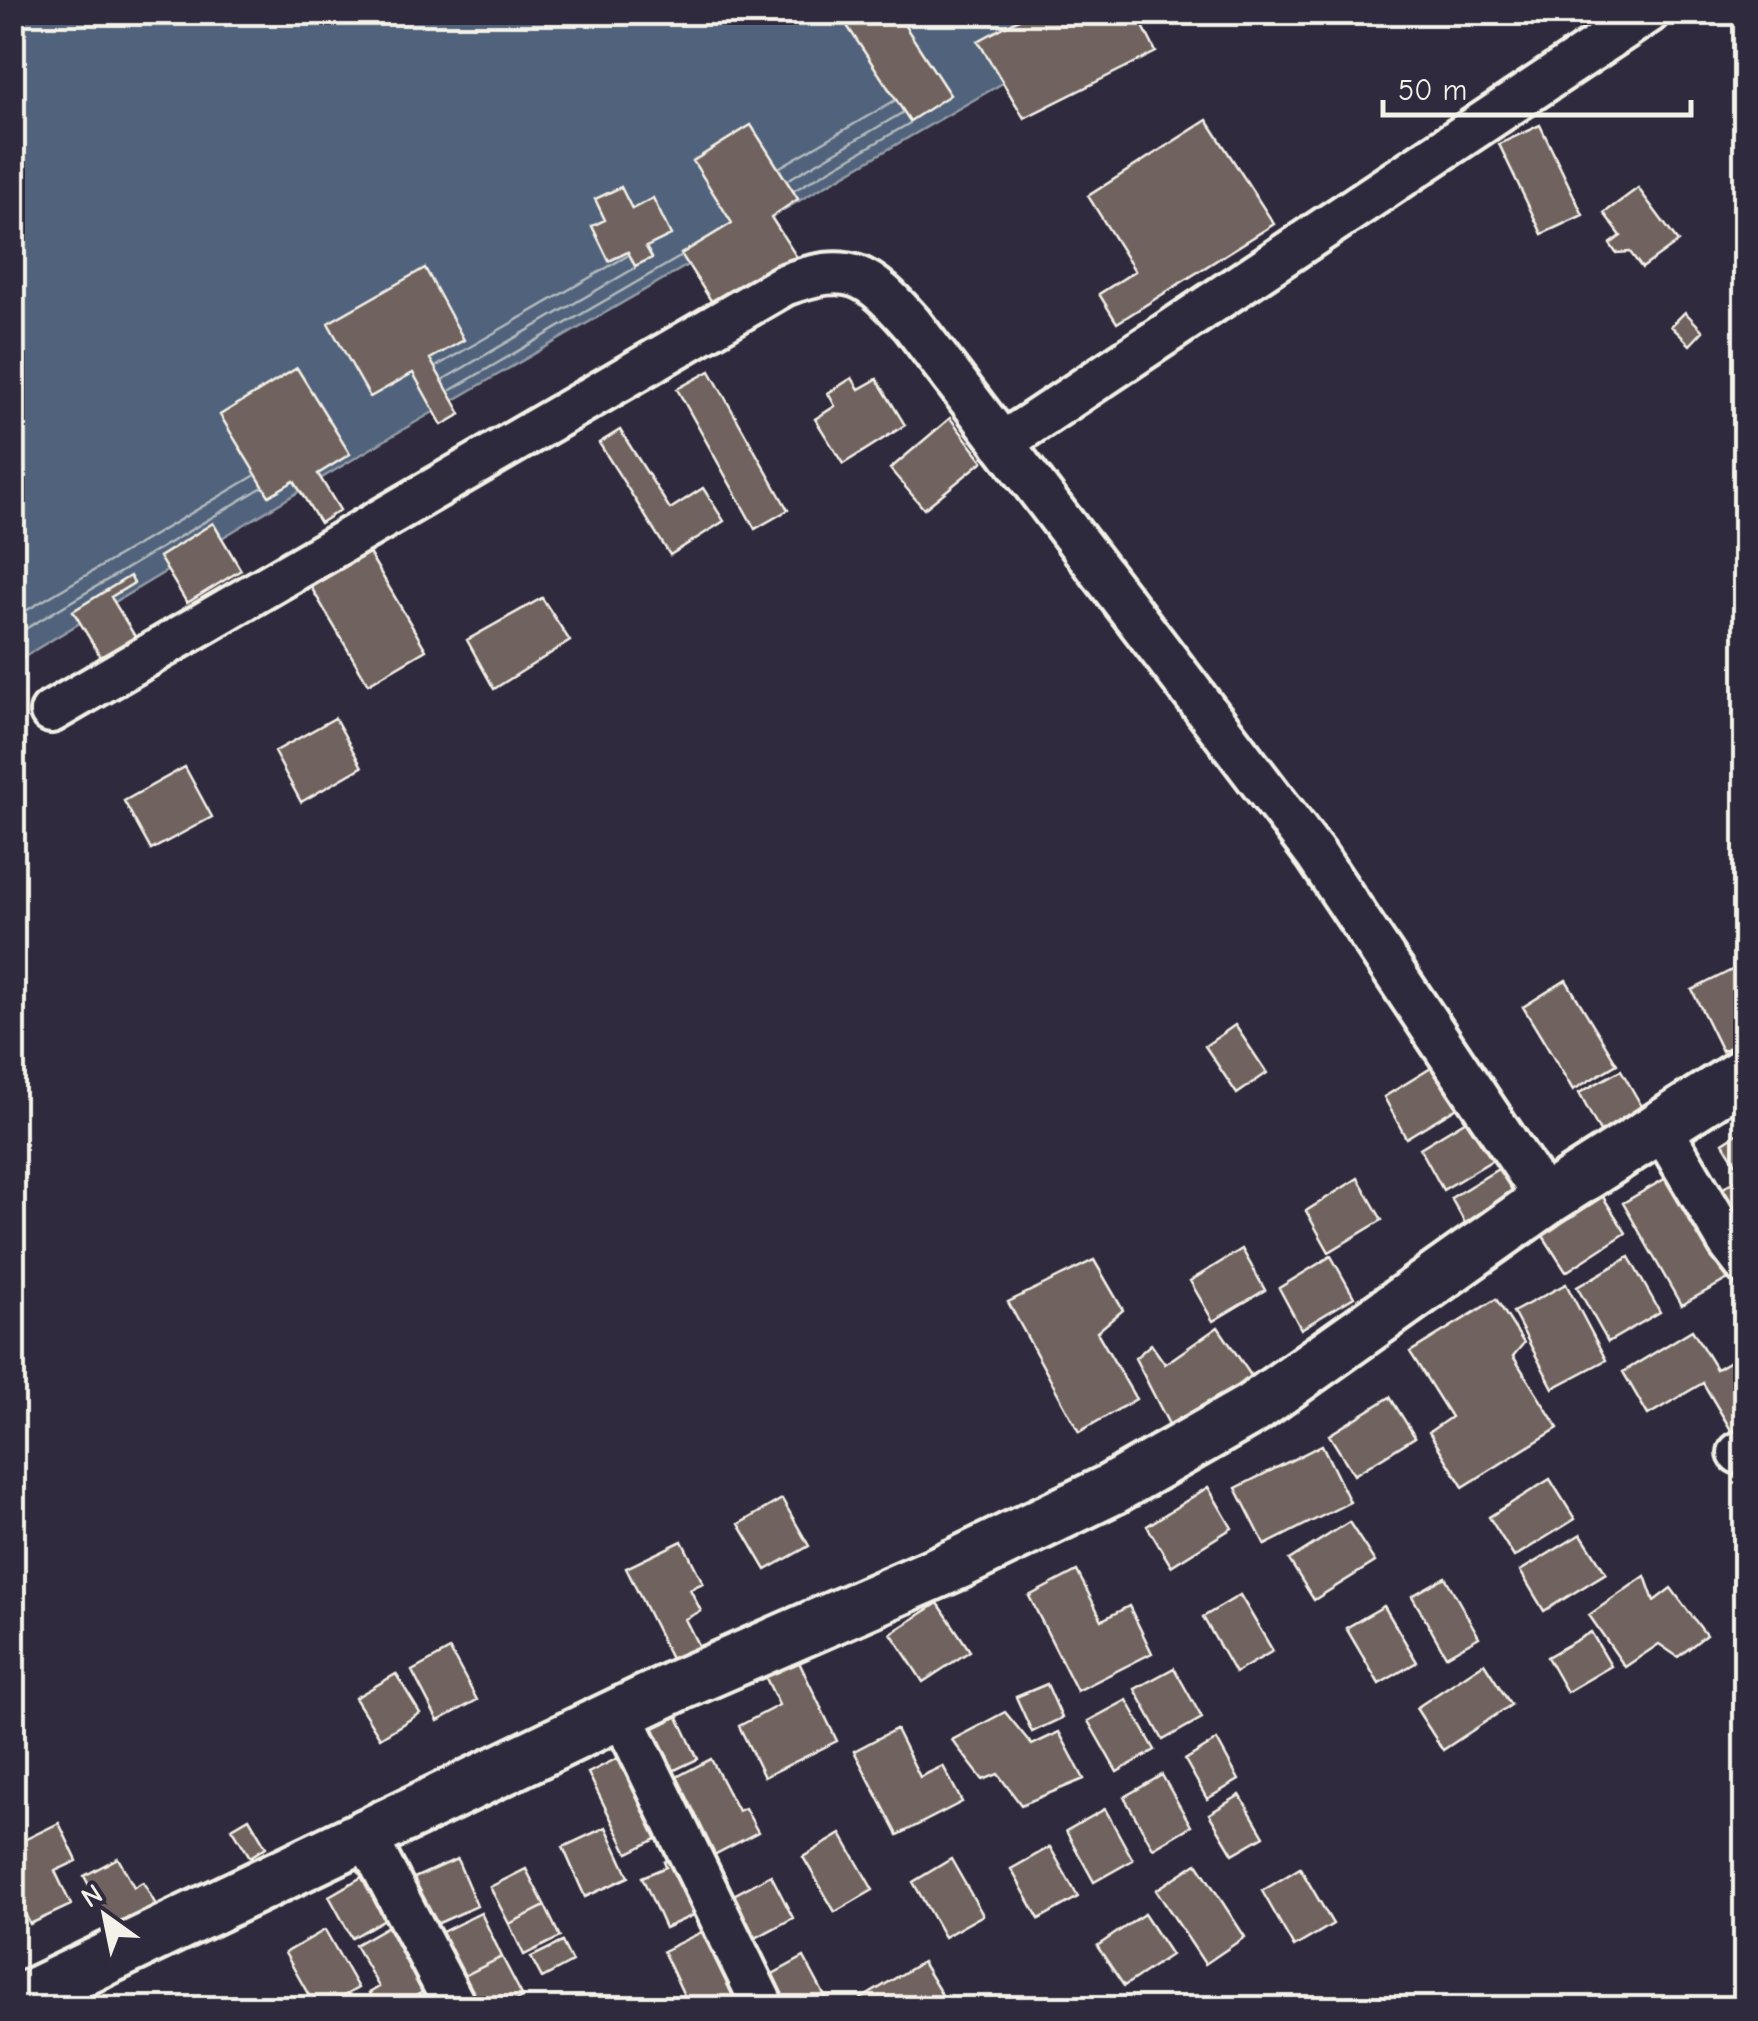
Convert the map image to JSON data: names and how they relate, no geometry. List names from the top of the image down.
{
  "scale_bar": "50 m",
  "north": "top left"
}
